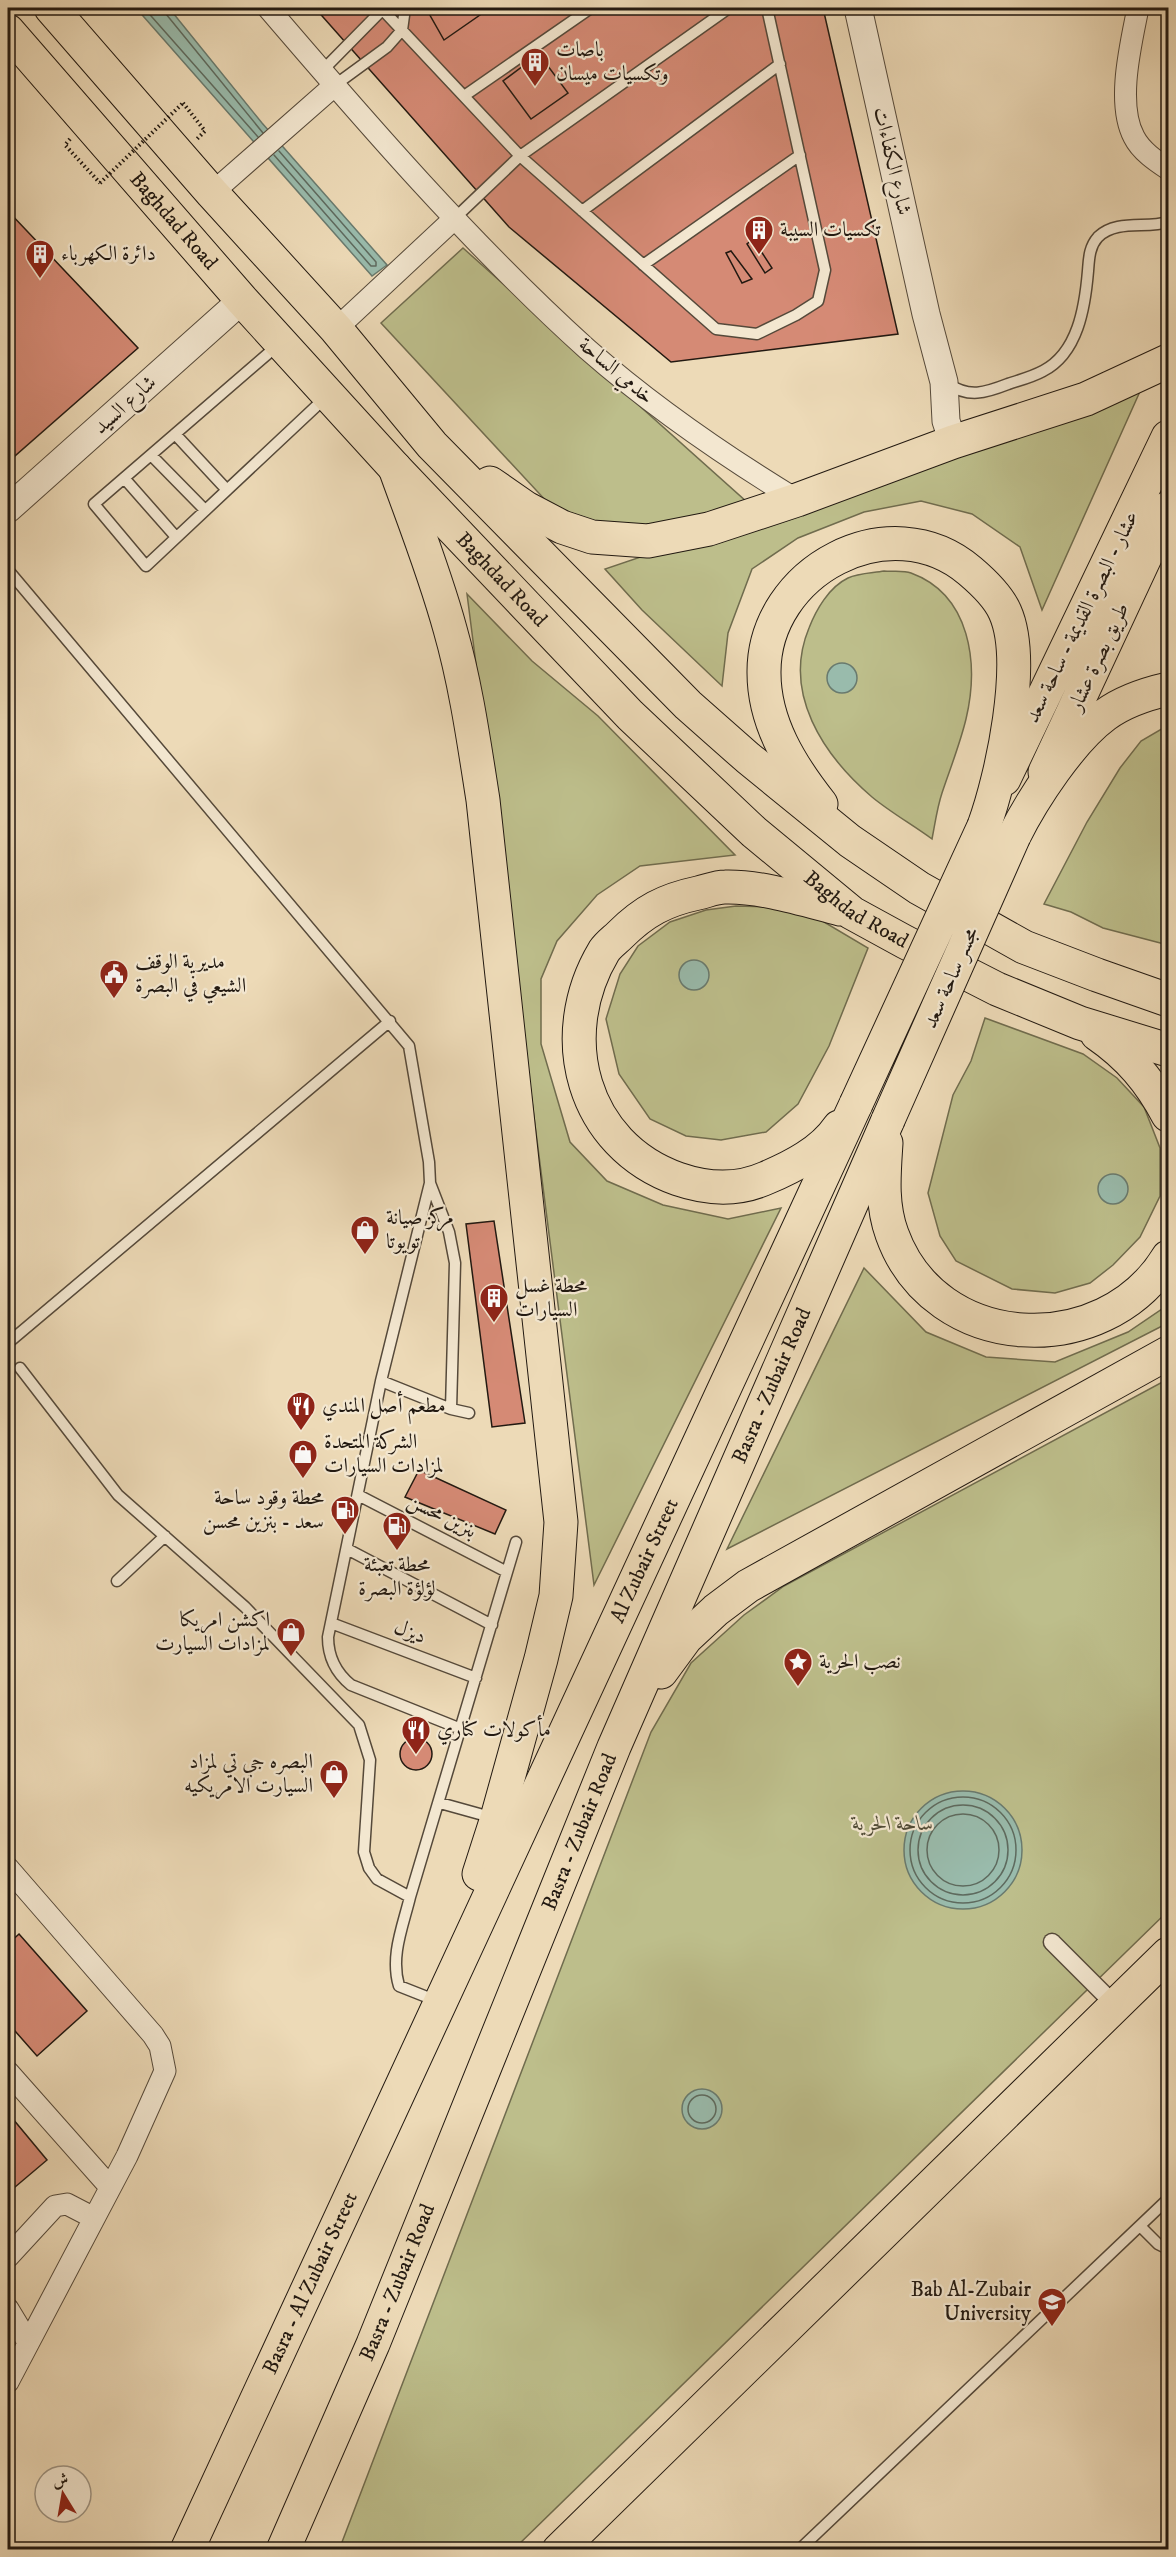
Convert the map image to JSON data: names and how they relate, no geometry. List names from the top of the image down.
{
  "streets": {
    "main road": [
      "Baghdad Road",
      "عشار - البصرة القديمة - ساحة سعد",
      "طريق بصرة عشار",
      "مجسر ساحة سعد",
      "Basra - Zubair Road",
      "Al Zubair Street",
      "Basra - Al Zubair Street"
    ],
    "street": ["شارع الكفاءات", "خدمي الساحة", "شارع السيد"],
    "lane": ["بنزين محسن", "ديزل"]
  },
  "crossings": [
    ["Baghdad Road", "شارع السيد"],
    ["عشار - البصرة القديمة - ساحة سعد", "مجسر ساحة سعد"],
    ["مجسر ساحة سعد", "Basra - Zubair Road"],
    ["مجسر ساحة سعد", "Al Zubair Street"],
    ["Al Zubair Street", "Basra - Al Zubair Street"]
  ],
  "parks": ["ساحة الحرية"],
  "places": {
    "building": [
      "باصات وتكسيات ميسان",
      "تكسيات السيبة",
      "دائرة الكهرباء",
      "محطة غسل السيارات"
    ],
    "public building": ["مديرية الوقف الشيعي في البصرة"],
    "shop": [
      "مركز صيانة تويوتا",
      "الشركة المتحدة لمزادات السيارات",
      "اكشن امريكا لمزادات السيارت",
      "البصره جي تي لمزاد السيارت الامريكيه"
    ],
    "restaurant": ["مطعم أصل المندي", "مأكولات كناري"],
    "fuel station": ["محطة وقود ساحة سعد - بنزين محسن", "محطة تعبئة لؤلؤة البصرة"],
    "place": ["نصب الحرية"],
    "school or university": ["Bab Al-Zubair University"]
  },
  "north": "top"
}
